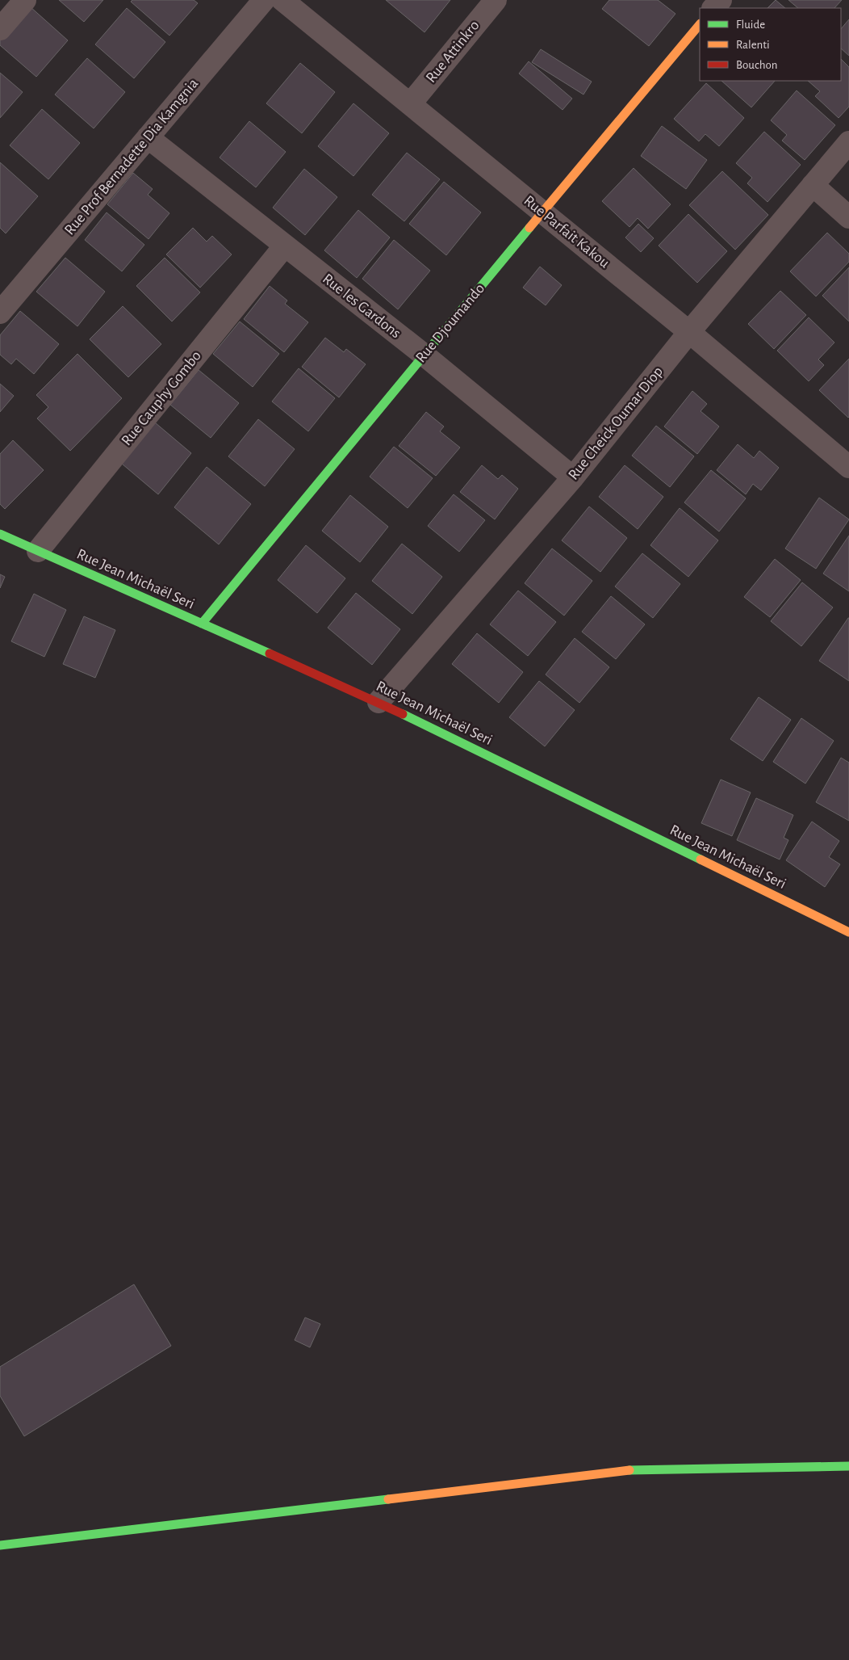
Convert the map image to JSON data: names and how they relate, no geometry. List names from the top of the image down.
{
  "streets": {
    "street": [
      "Rue Attinkro",
      "Rue Prof Bernadette Dia Kamgnia",
      "Rue Parfait Kakou",
      "Rue les Gardons",
      "Rue Djoumando",
      "Rue Cauphy Gombo",
      "Rue Cheick Oumar Diop",
      "Rue Jean Michaël Seri"
    ]
  },
  "crossings": [
    ["Rue Attinkro", "Rue Parfait Kakou"],
    ["Rue Prof Bernadette Dia Kamgnia", "Rue les Gardons"],
    ["Rue Parfait Kakou", "Rue Djoumando"],
    ["Rue Parfait Kakou", "Rue Cheick Oumar Diop"],
    ["Rue les Gardons", "Rue Djoumando"],
    ["Rue les Gardons", "Rue Cauphy Gombo"],
    ["Rue les Gardons", "Rue Cheick Oumar Diop"],
    ["Rue Djoumando", "Rue Jean Michaël Seri"],
    ["Rue Cauphy Gombo", "Rue Jean Michaël Seri"],
    ["Rue Cheick Oumar Diop", "Rue Jean Michaël Seri"]
  ],
  "legend": ["Fluide", "Ralenti", "Bouchon"]
}
